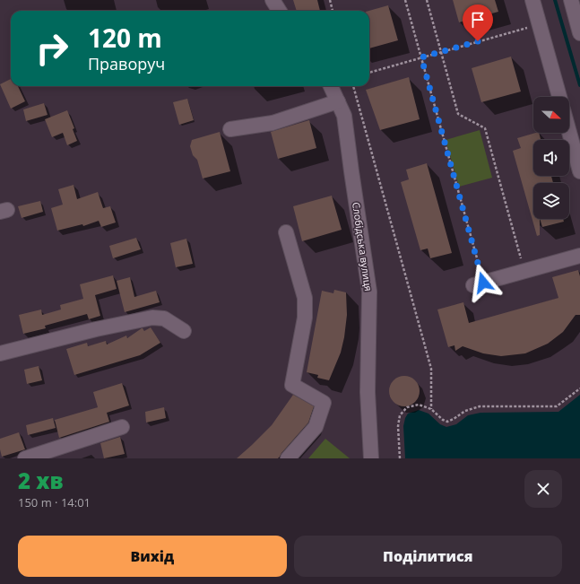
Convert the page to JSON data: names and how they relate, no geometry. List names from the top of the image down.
{
  "streets": {
    "street": ["Слобідська вулиця"]
  },
  "north": "right",
  "page": {
    "turn": ["120 m", "Праворуч"],
    "heading": ["2 хв", "150 m · 14:01"],
    "buttons": ["Вихід", "Поділитися"]
  }
}
